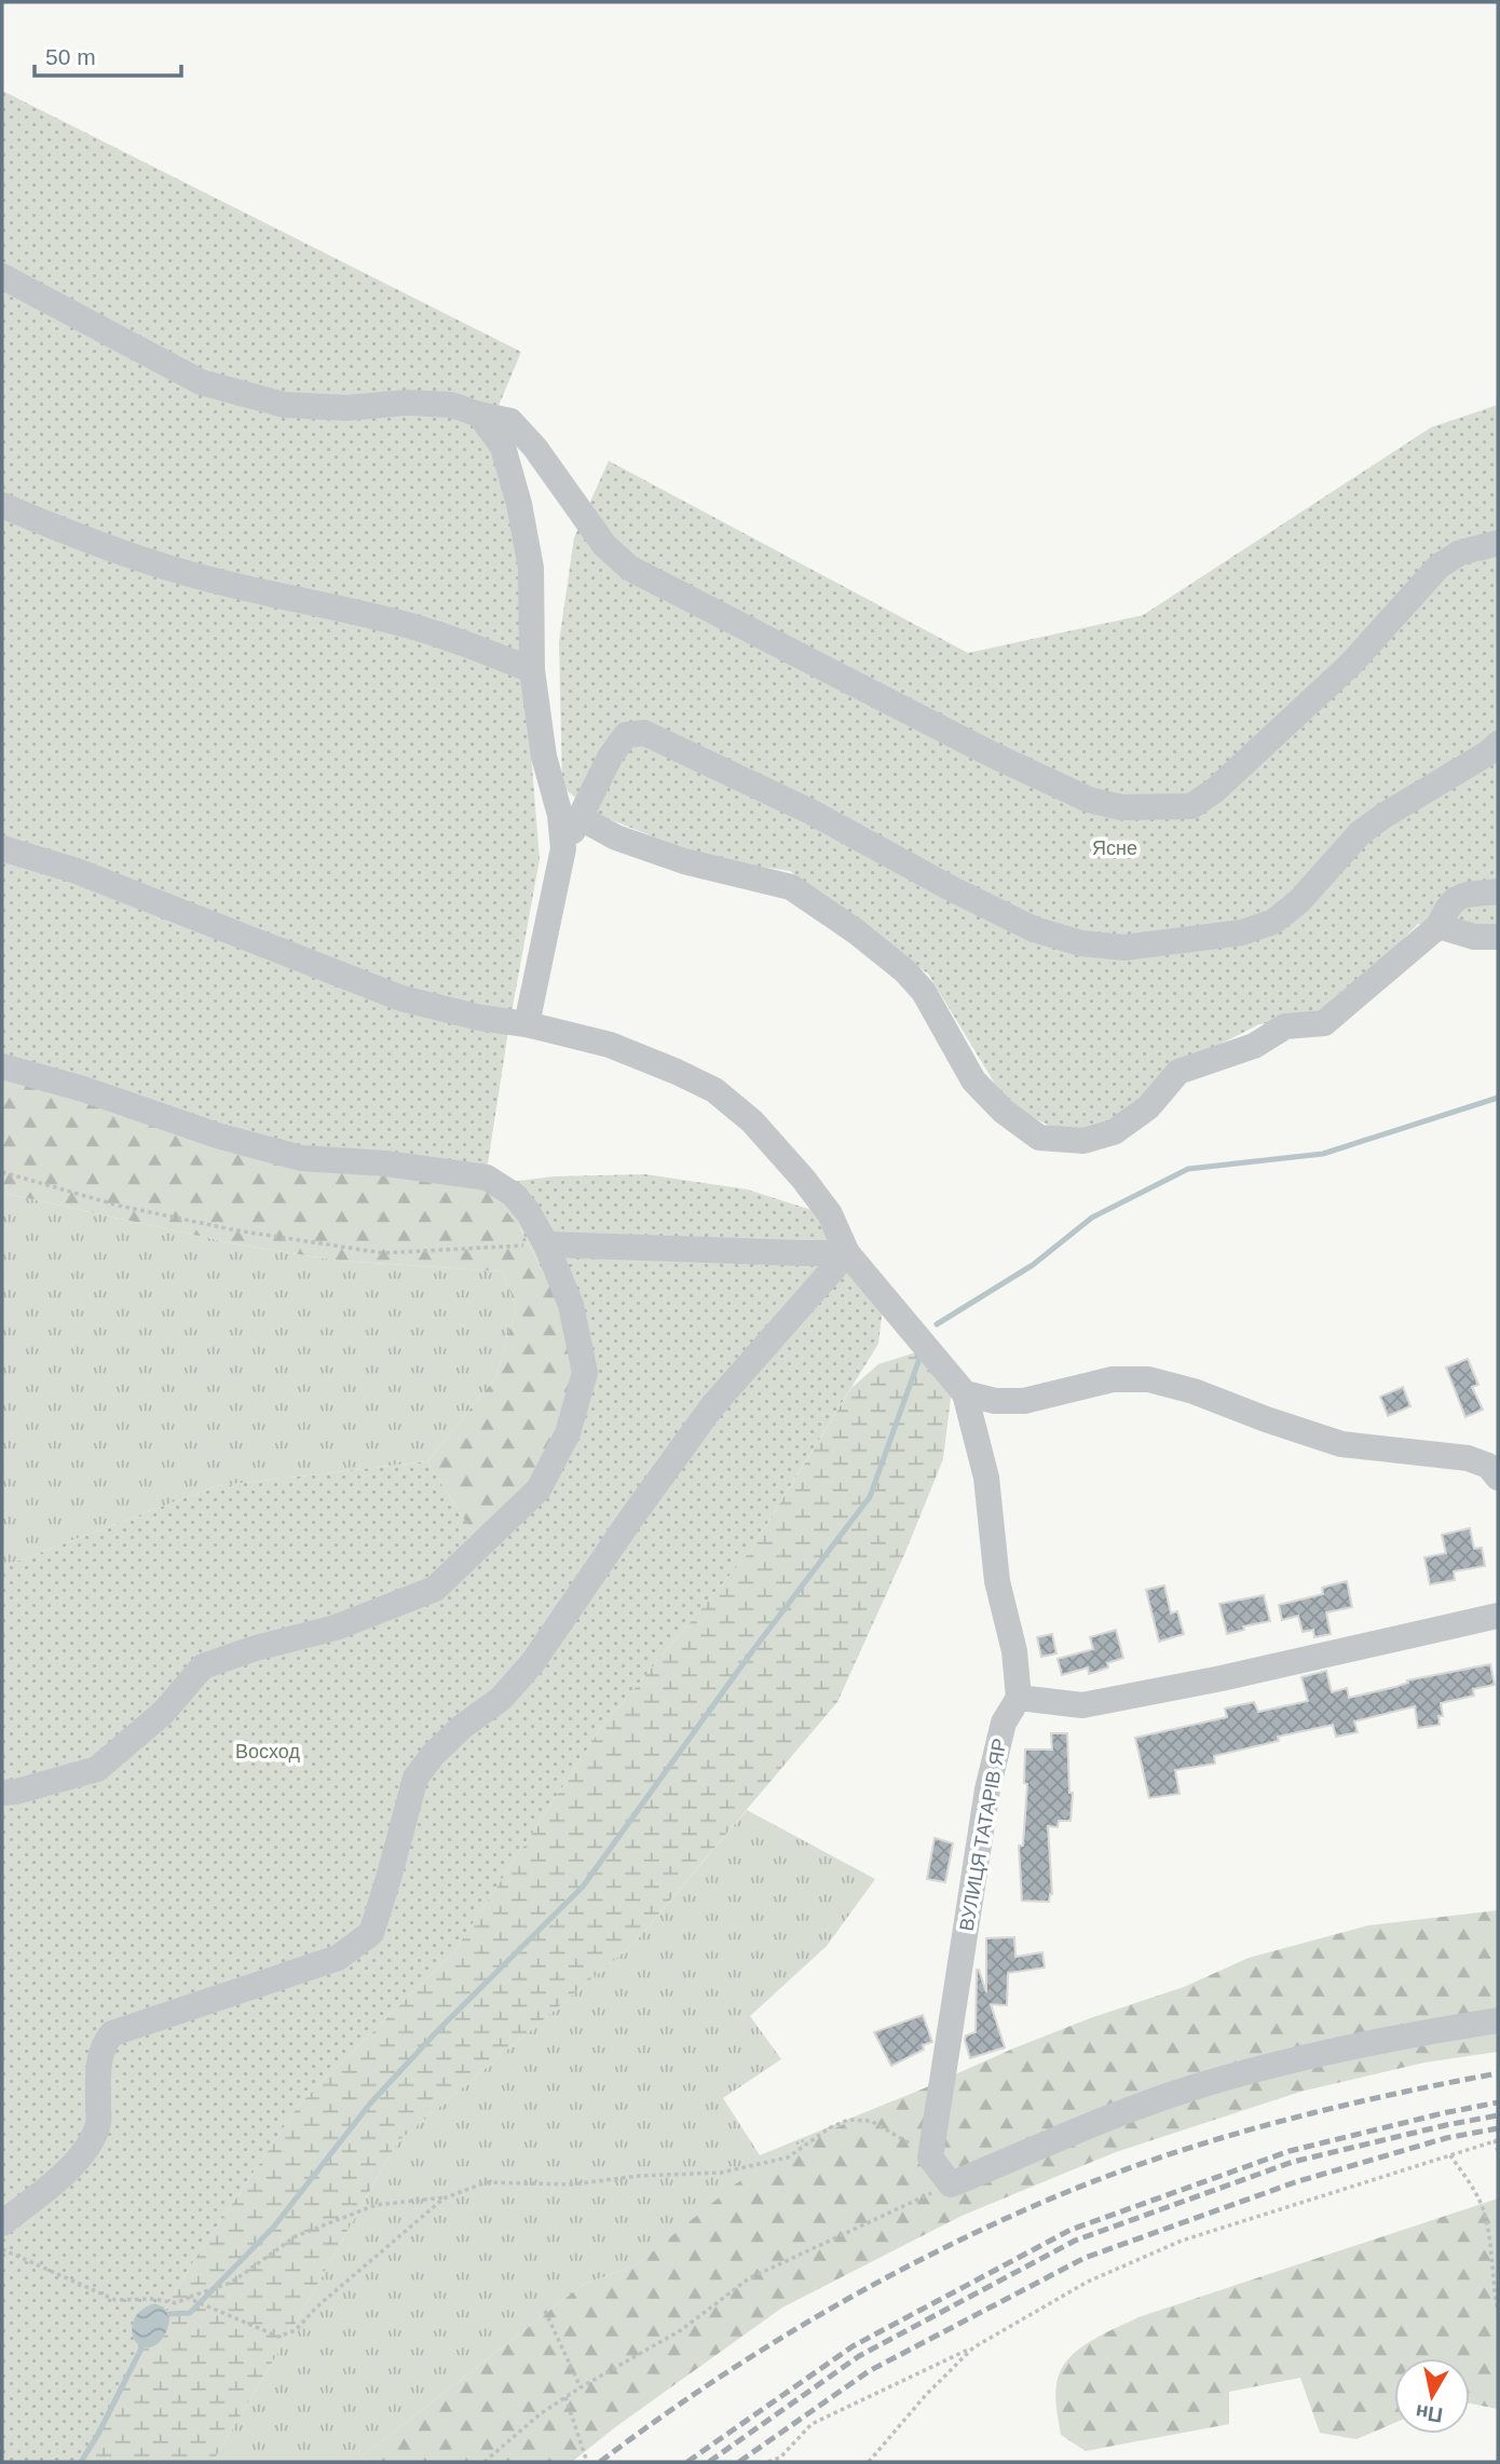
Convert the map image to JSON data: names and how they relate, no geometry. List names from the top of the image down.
{
  "streets": {
    "street": ["ВУЛИЦЯ ТАТАРІВ ЯР"]
  },
  "parks": ["Ясне", "Восход"],
  "scale_bar": "50 m",
  "north": "bottom"
}
